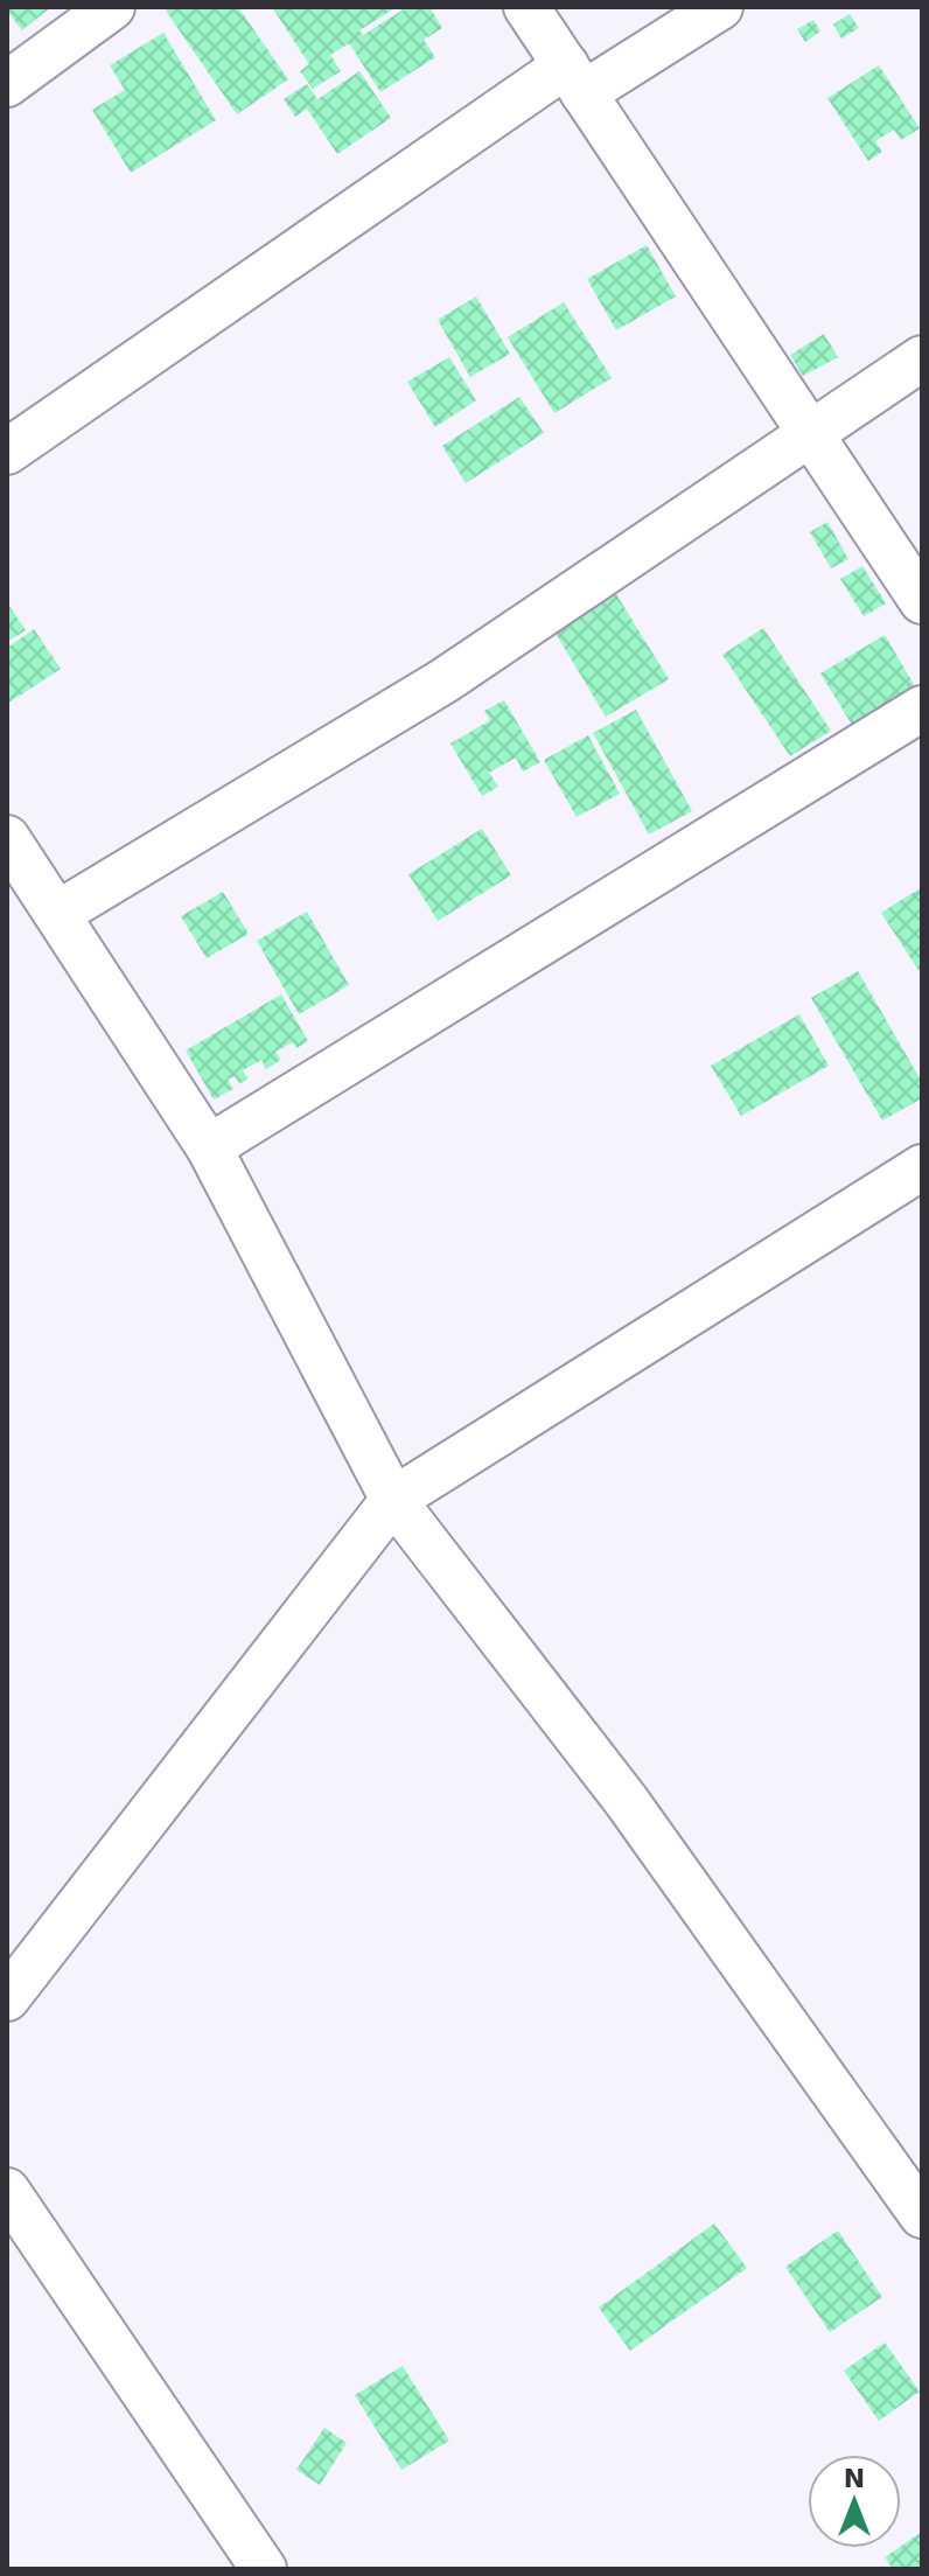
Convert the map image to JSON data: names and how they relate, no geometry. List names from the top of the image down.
{
  "north": "top"
}
